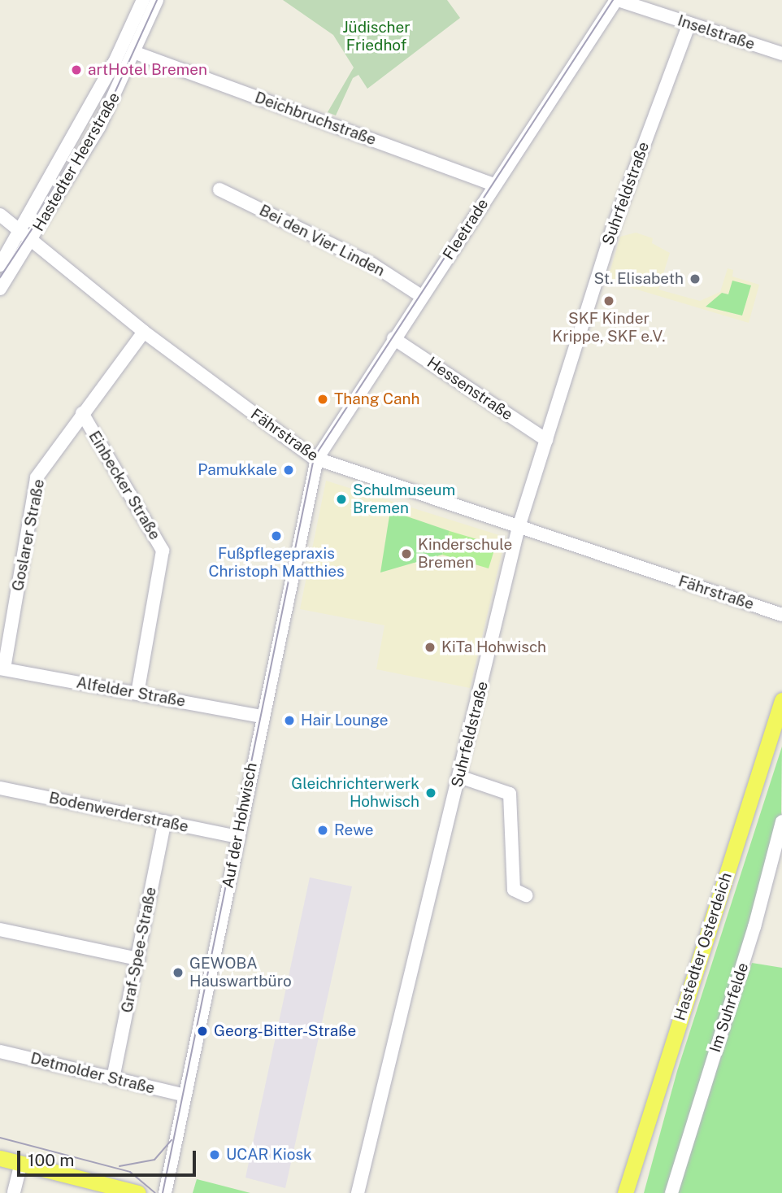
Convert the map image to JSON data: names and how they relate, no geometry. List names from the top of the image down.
{
  "streets": {
    "main road": ["Hastedter Osterdeich"],
    "street": [
      "Inselstraße",
      "Deichbruchstraße",
      "Hastedter Heerstraße",
      "Suhrfeldstraße",
      "Fleetrade",
      "Bei den Vier Linden",
      "Hessenstraße",
      "Fährstraße",
      "Einbecker Straße",
      "Goslarer Straße",
      "Alfelder Straße",
      "Bodenwerderstraße",
      "Auf der Hohwisch",
      "Graf-Spee-Straße",
      "Im Suhrfelde",
      "Detmolder Straße"
    ]
  },
  "crossings": [
    ["Inselstraße", "Suhrfeldstraße"],
    ["Inselstraße", "Fleetrade"],
    ["Deichbruchstraße", "Hastedter Heerstraße"],
    ["Deichbruchstraße", "Fleetrade"],
    ["Hastedter Heerstraße", "Fährstraße"],
    ["Suhrfeldstraße", "Hessenstraße"],
    ["Suhrfeldstraße", "Fährstraße"],
    ["Fleetrade", "Bei den Vier Linden"],
    ["Fleetrade", "Hessenstraße"],
    ["Fleetrade", "Fährstraße"],
    ["Fleetrade", "Auf der Hohwisch"],
    ["Fährstraße", "Goslarer Straße"],
    ["Fährstraße", "Auf der Hohwisch"],
    ["Einbecker Straße", "Goslarer Straße"],
    ["Einbecker Straße", "Alfelder Straße"],
    ["Goslarer Straße", "Alfelder Straße"],
    ["Alfelder Straße", "Auf der Hohwisch"],
    ["Bodenwerderstraße", "Auf der Hohwisch"],
    ["Bodenwerderstraße", "Graf-Spee-Straße"],
    ["Auf der Hohwisch", "Detmolder Straße"],
    ["Graf-Spee-Straße", "Detmolder Straße"]
  ],
  "parks": ["Jüdischer Friedhof"],
  "places": [
    "artHotel Bremen",
    "St. Elisabeth",
    "SKF Kinder Krippe, SKF e.V.",
    "Thang Canh",
    "Pamukkale",
    "Schulmuseum Bremen",
    "Fußpflegepraxis Christoph Matthies",
    "Kinderschule Bremen",
    "KiTa Hohwisch",
    "Hair Lounge",
    "Gleichrichterwerk Hohwisch",
    "Rewe",
    "GEWOBA Hauswartbüro",
    "Georg-Bitter-Straße",
    "UCAR Kiosk"
  ],
  "scale_bar": "100 m"
}
